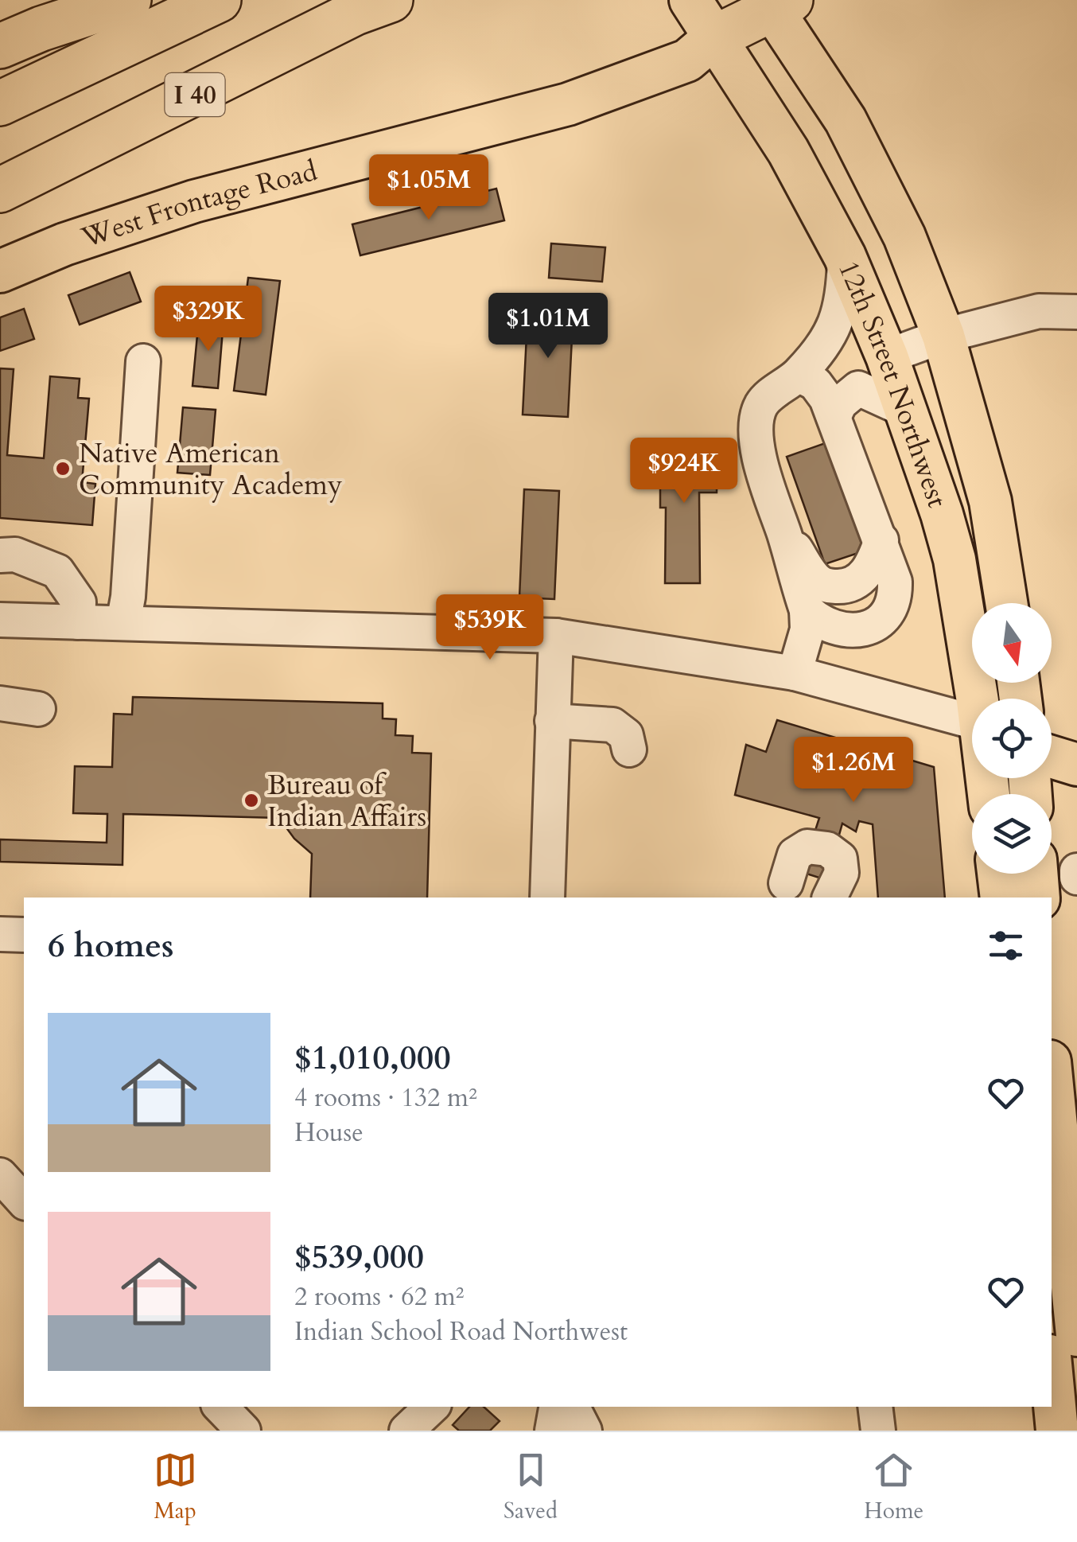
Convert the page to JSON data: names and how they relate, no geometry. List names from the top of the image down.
{
  "streets": {
    "highway": ["I 40"],
    "main road": ["West Frontage Road", "12th Street Northwest"]
  },
  "crossings": [
    ["West Frontage Road", "12th Street Northwest"]
  ],
  "places": ["Native American Community Academy", "Bureau of Indian Affairs"],
  "north": "bottom",
  "page": {
    "price": [
      "$1.05M",
      "$329K",
      "$1.01M",
      "$924K",
      "$539K",
      "$1.26M"
    ],
    "heading": "6 homes",
    "list": [
      {
        "name": "$1,010,000",
        "note": "4 rooms · 132 m² · House"
      },
      {
        "name": "$539,000",
        "note": "2 rooms · 62 m² · Indian School Road Northwest"
      }
    ],
    "tabs": ["Map", "Saved", "Home"]
  }
}
